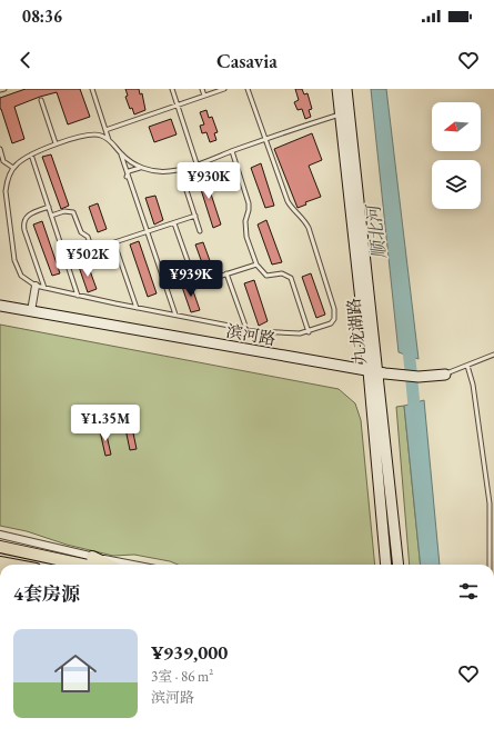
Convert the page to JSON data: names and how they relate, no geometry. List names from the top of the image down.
{
  "streets": {
    "street": ["九龙湖路", "滨河路"]
  },
  "crossings": [
    ["九龙湖路", "滨河路"]
  ],
  "water": ["顺北河"],
  "north": "left",
  "page": {
    "status": "08:36",
    "header": "Casavia",
    "price": [
      "¥930K",
      "¥502K",
      "¥939K",
      "¥1.35M"
    ],
    "heading": "4套房源",
    "list": [
      {
        "name": "¥939,000",
        "note": "3室 · 86 m² · 滨河路"
      }
    ]
  }
}
